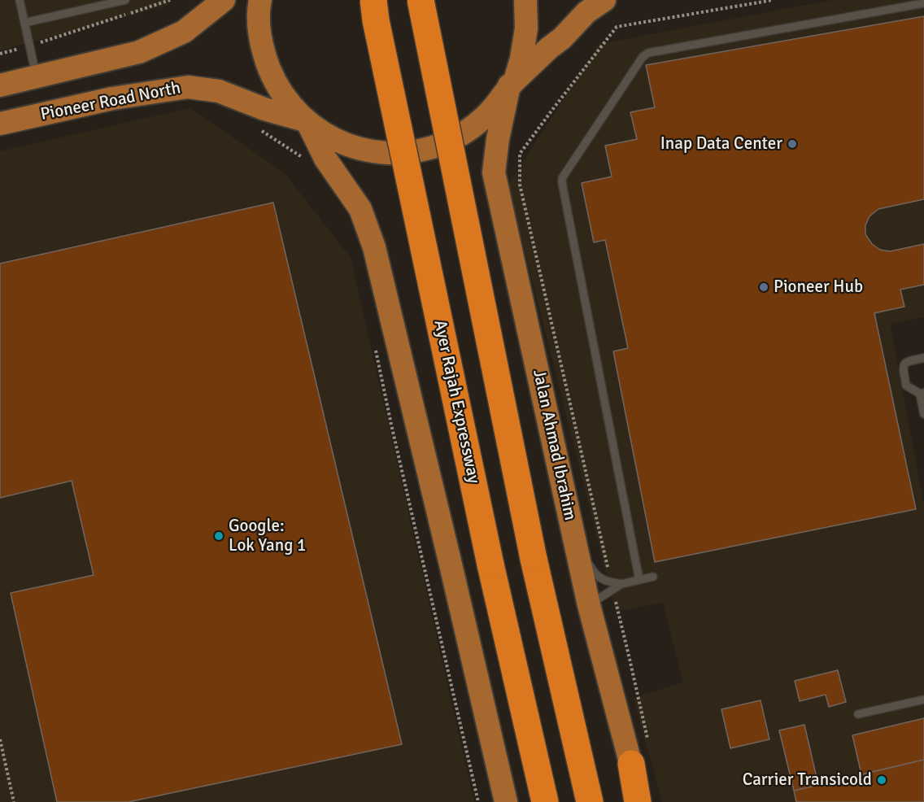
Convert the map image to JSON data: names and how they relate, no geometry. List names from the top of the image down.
{
  "streets": {
    "highway": ["Ayer Rajah Expressway"],
    "main road": ["Pioneer Road North", "Jalan Ahmad Ibrahim"]
  },
  "places": [
    "Inap Data Center",
    "Pioneer Hub",
    "Google: Lok Yang 1",
    "Carrier Transicold"
  ]
}
